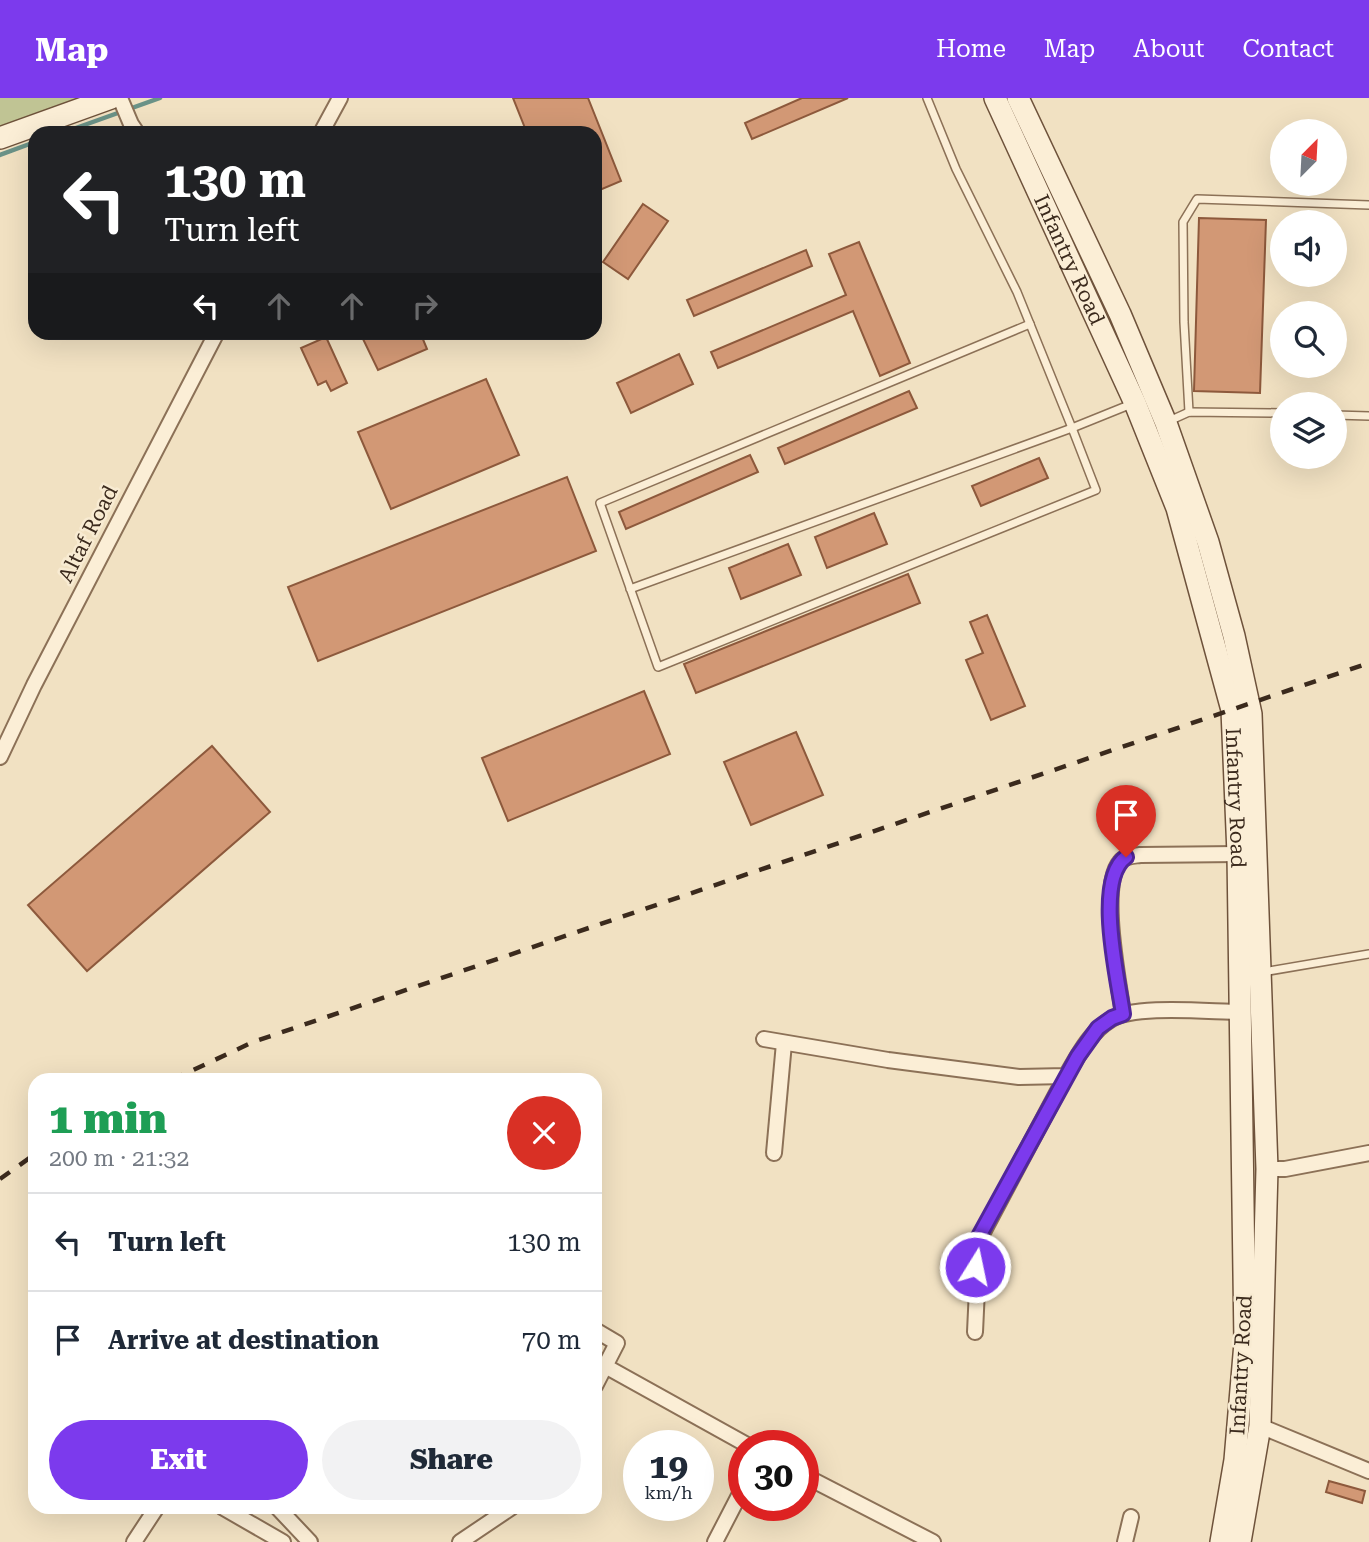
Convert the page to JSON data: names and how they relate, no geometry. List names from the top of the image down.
{
  "streets": {
    "main road": ["Infantry Road"],
    "street": ["Altaf Road"]
  },
  "north": "top right",
  "page": {
    "header": "Map",
    "nav": [
      "Home",
      "Map",
      "About",
      "Contact"
    ],
    "turn": ["130 m", "Turn left"],
    "heading": ["1 min", "200 m · 21:32"],
    "list": [
      {
        "name": "Turn left",
        "value": "130 m"
      },
      {
        "name": "Arrive at destination",
        "value": "70 m"
      }
    ],
    "buttons": ["Exit", "Share"],
    "speed": "19 km/h",
    "limit": "30"
  }
}
